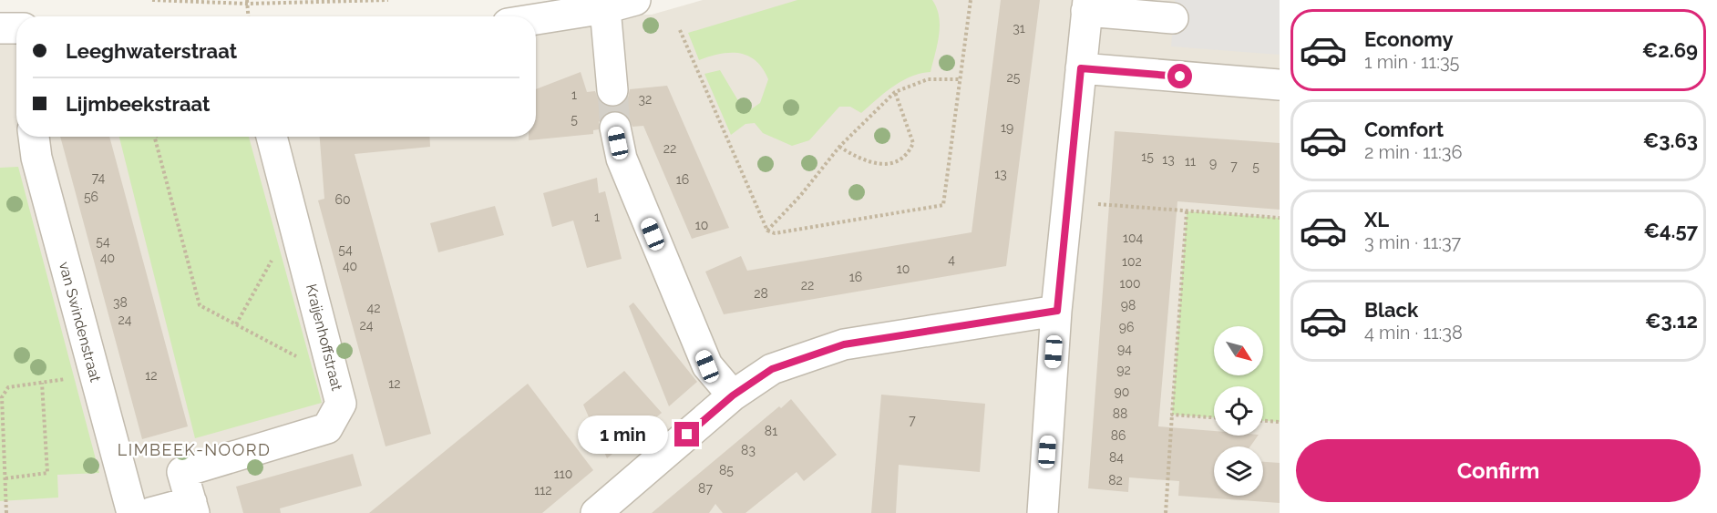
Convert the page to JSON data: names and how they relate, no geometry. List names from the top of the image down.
{
  "streets": {
    "street": ["van Swindenstraat", "Kraijenhoffstraat"]
  },
  "districts": ["LIMBEEK-NOORD"],
  "house_numbers": [
    "31",
    "25",
    "1",
    "32",
    "5",
    "19",
    "22",
    "15",
    "13",
    "11",
    "9",
    "7",
    "5",
    "13",
    "74",
    "16",
    "56",
    "60",
    "1",
    "10",
    "104",
    "54",
    "54",
    "40",
    "4",
    "102",
    "40",
    "10",
    "16",
    "100",
    "22",
    "28",
    "38",
    "98",
    "42",
    "24",
    "24",
    "96",
    "94",
    "92",
    "12",
    "12",
    "90",
    "88",
    "7",
    "81",
    "86",
    "83",
    "84",
    "85",
    "110",
    "82",
    "87",
    "112"
  ],
  "north": "bottom right",
  "page": {
    "list": [
      {
        "name": "Economy",
        "note": "1 min · 11:35",
        "value": "€2.69"
      },
      {
        "name": "Comfort",
        "note": "2 min · 11:36",
        "value": "€3.63"
      },
      {
        "name": "XL",
        "note": "3 min · 11:37",
        "value": "€4.57"
      },
      {
        "name": "Black",
        "note": "4 min · 11:38",
        "value": "€3.12"
      }
    ],
    "banner": ["Leeghwaterstraat", "Lijmbeekstraat"],
    "bubble": "1 min",
    "buttons": "Confirm"
  }
}
